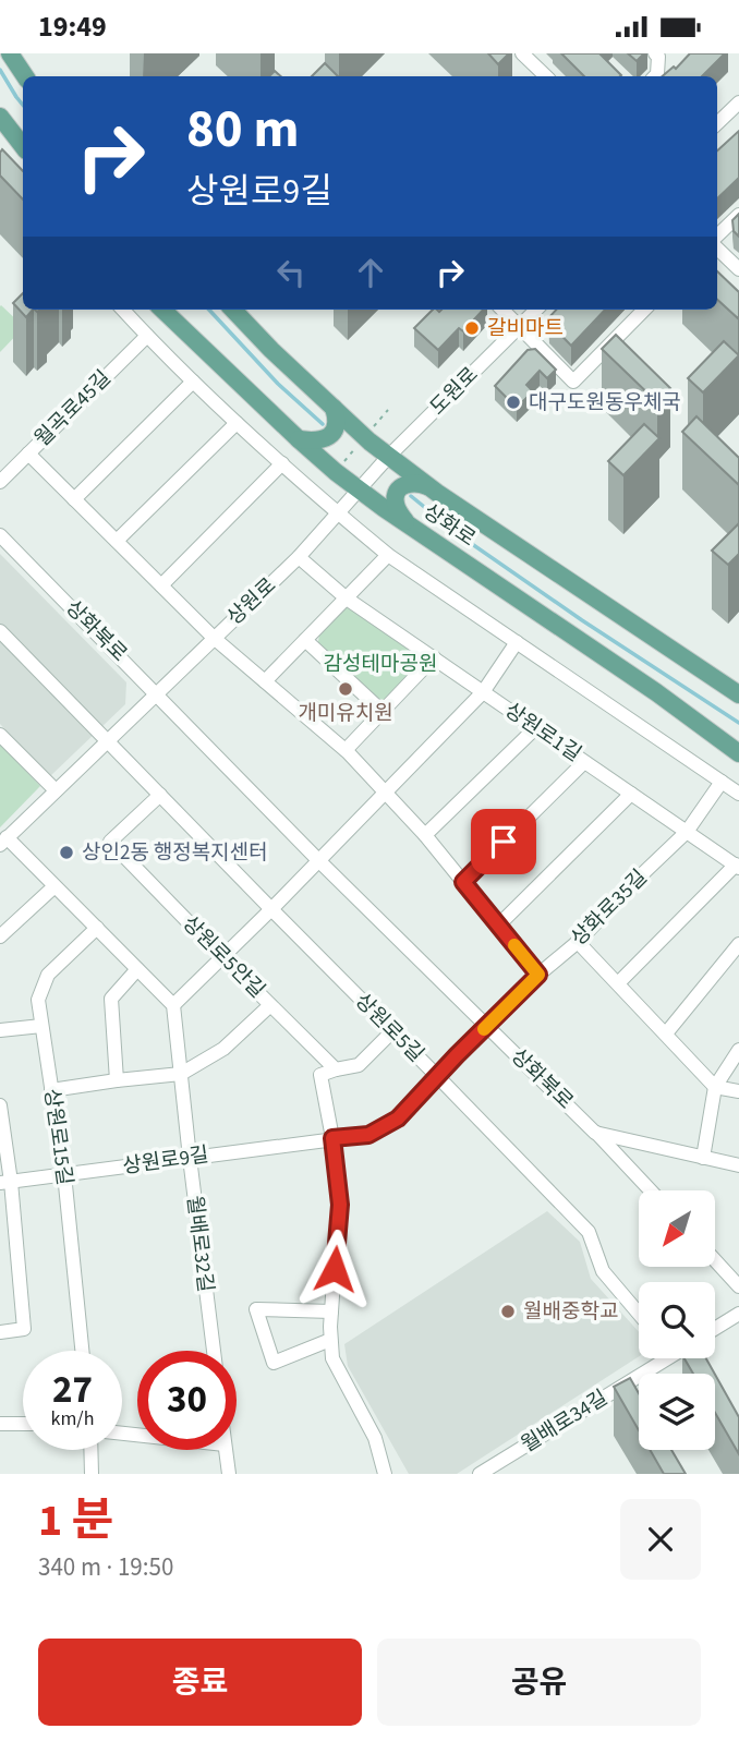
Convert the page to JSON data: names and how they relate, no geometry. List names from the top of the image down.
{
  "streets": {
    "main road": ["상화로"],
    "street": [
      "도원로",
      "월곡로45길",
      "상원로",
      "상화북로",
      "상원로1길",
      "상화로35길",
      "상원로5안길",
      "상원로5길",
      "상원로15길",
      "상원로9길",
      "월배로32길",
      "월배로34길"
    ]
  },
  "crossings": [
    ["도원로", "상화로"],
    ["도원로", "상원로"],
    ["상화로", "상원로"],
    ["상원로", "상화북로"],
    ["상원로", "상원로1길"],
    ["상원로", "상원로5길"],
    ["상화북로", "상화로35길"],
    ["상화북로", "상원로9길"],
    ["상원로1길", "상화로35길"],
    ["상화로35길", "상원로9길"],
    ["상원로5안길", "상원로5길"],
    ["상원로5길", "상원로9길"],
    ["상원로15길", "상원로9길"],
    ["상원로9길", "월배로32길"]
  ],
  "parks": ["감성테마공원"],
  "places": [
    "갈비마트",
    "대구도원동우체국",
    "개미유치원",
    "상인2동 행정복지센터",
    "월배중학교"
  ],
  "north": "bottom left",
  "page": {
    "status": "19:49",
    "turn": ["80 m", "상원로9길"],
    "speed": "27 km/h",
    "limit": "30",
    "heading": ["1 분", "340 m · 19:50"],
    "buttons": ["종료", "공유"]
  }
}
